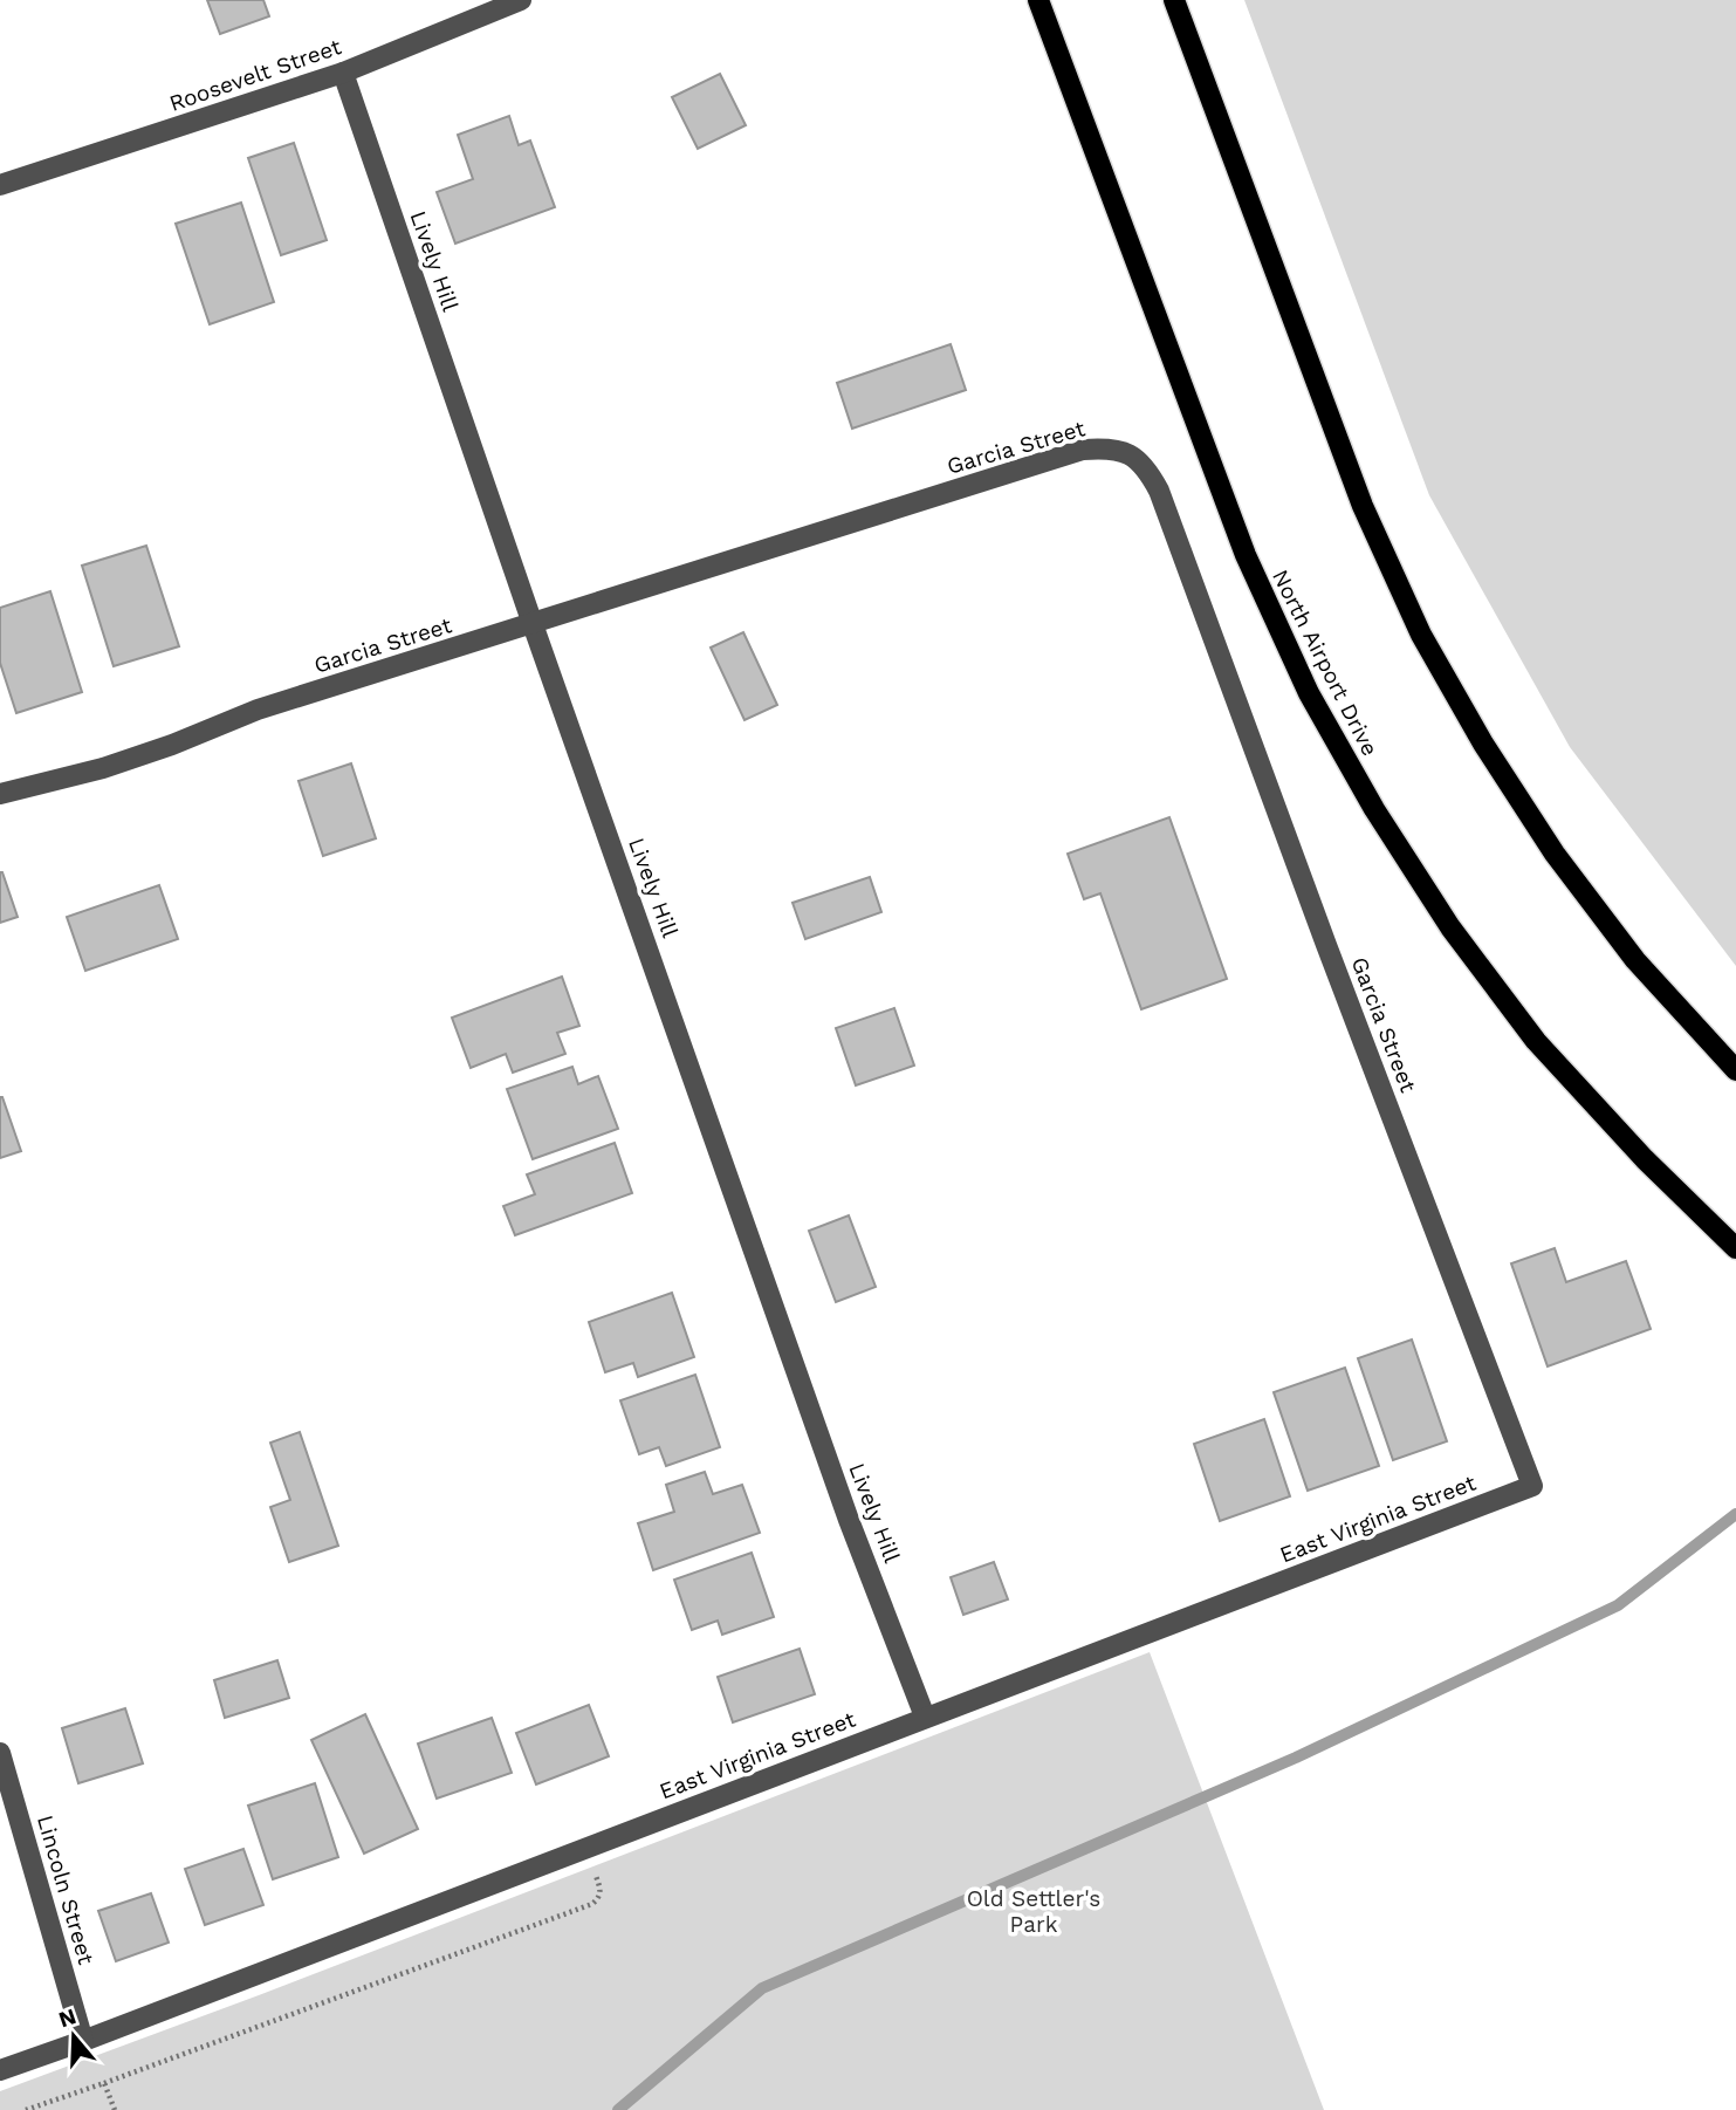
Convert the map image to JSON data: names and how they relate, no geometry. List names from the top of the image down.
{
  "streets": {
    "main road": ["North Airport Drive"],
    "street": [
      "Roosevelt Street",
      "Lively Hill",
      "Garcia Street",
      "East Virginia Street",
      "Lincoln Street"
    ]
  },
  "crossings": [
    ["Roosevelt Street", "Lively Hill"],
    ["Lively Hill", "Garcia Street"],
    ["Lively Hill", "East Virginia Street"],
    ["Garcia Street", "East Virginia Street"],
    ["East Virginia Street", "Lincoln Street"]
  ],
  "parks": ["Old Settler's Park"],
  "north": "top"
}
